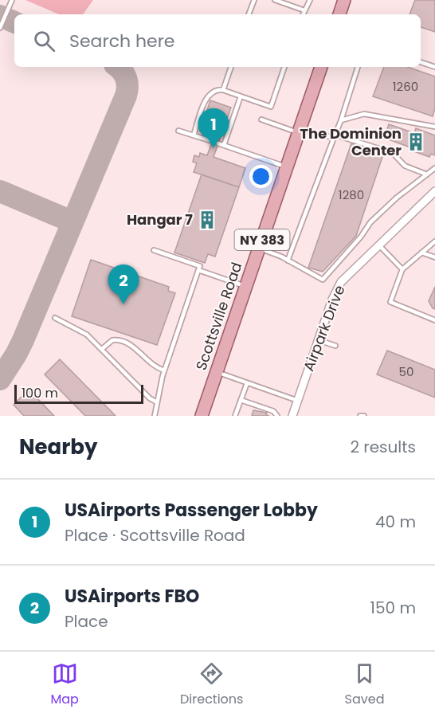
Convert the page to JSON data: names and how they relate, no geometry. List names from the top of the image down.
{
  "streets": {
    "main road": ["NY 383", "Scottsville Road"],
    "street": ["Airpark Drive"]
  },
  "places": {
    "building": ["The Dominion Center", "Hangar 7"]
  },
  "house_numbers": ["1260", "1280", "50"],
  "scale_bar": "100 m",
  "page": {
    "search": "Search here",
    "pins": ["1", "2"],
    "scale": "100 m",
    "heading": ["Nearby", "2 results"],
    "list": [
      {
        "mark": "1",
        "name": "USAirports Passenger Lobby",
        "note": "Place · Scottsville Road",
        "value": "40 m"
      },
      {
        "mark": "2",
        "name": "USAirports FBO",
        "note": "Place",
        "value": "150 m"
      }
    ],
    "nav": ["Map", "Directions", "Saved"]
  }
}
